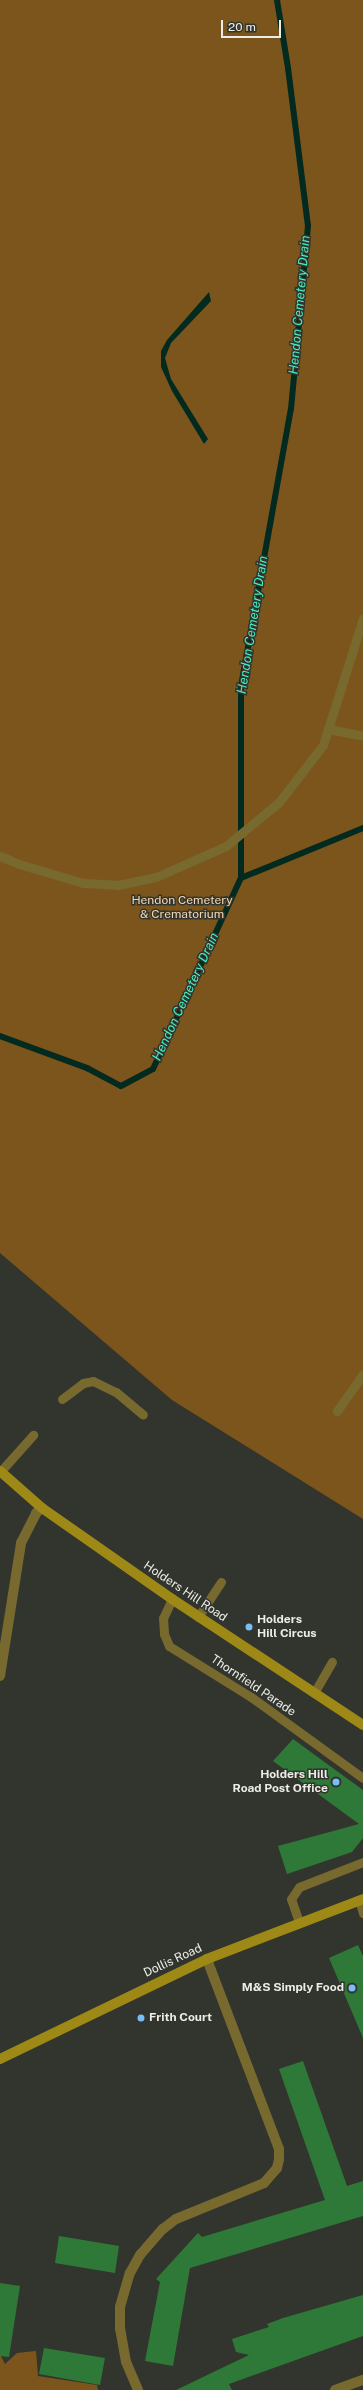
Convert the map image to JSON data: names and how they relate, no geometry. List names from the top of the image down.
{
  "streets": {
    "main road": ["Holders Hill Road", "Dollis Road"],
    "lane": ["Thornfield Parade"]
  },
  "crossings": [
    ["Holders Hill Road", "Thornfield Parade"]
  ],
  "water": ["Hendon Cemetery Drain"],
  "parks": ["Hendon Cemetery & Crematorium"],
  "places": [
    "Holders Hill Circus",
    "Holders Hill Road Post Office",
    "M&S Simply Food",
    "Frith Court"
  ],
  "scale_bar": "20 m"
}
